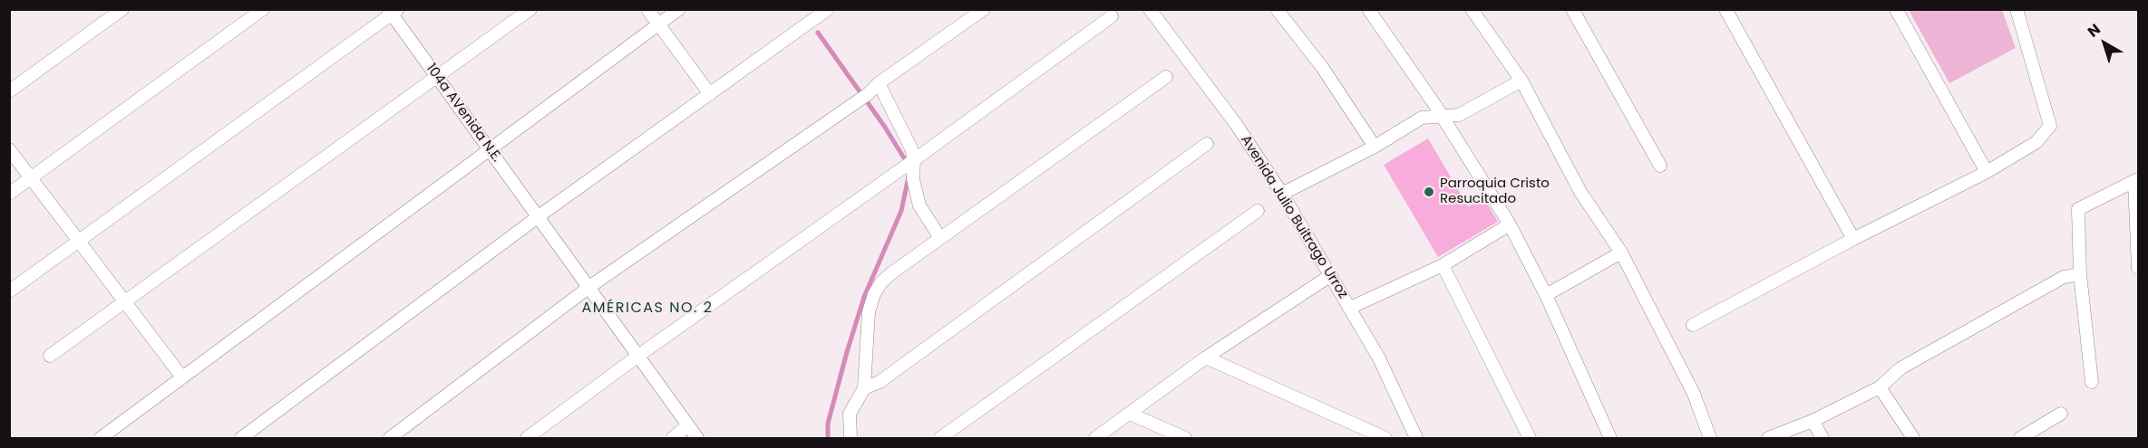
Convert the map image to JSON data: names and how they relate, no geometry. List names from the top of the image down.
{
  "streets": {
    "street": ["104a AVenida N.E.", "Avenida Julio Buitrago Urroz"]
  },
  "districts": ["AMÉRICAS NO. 2"],
  "places": ["Parroquia Cristo Resucitado"],
  "north": "top left"
}
